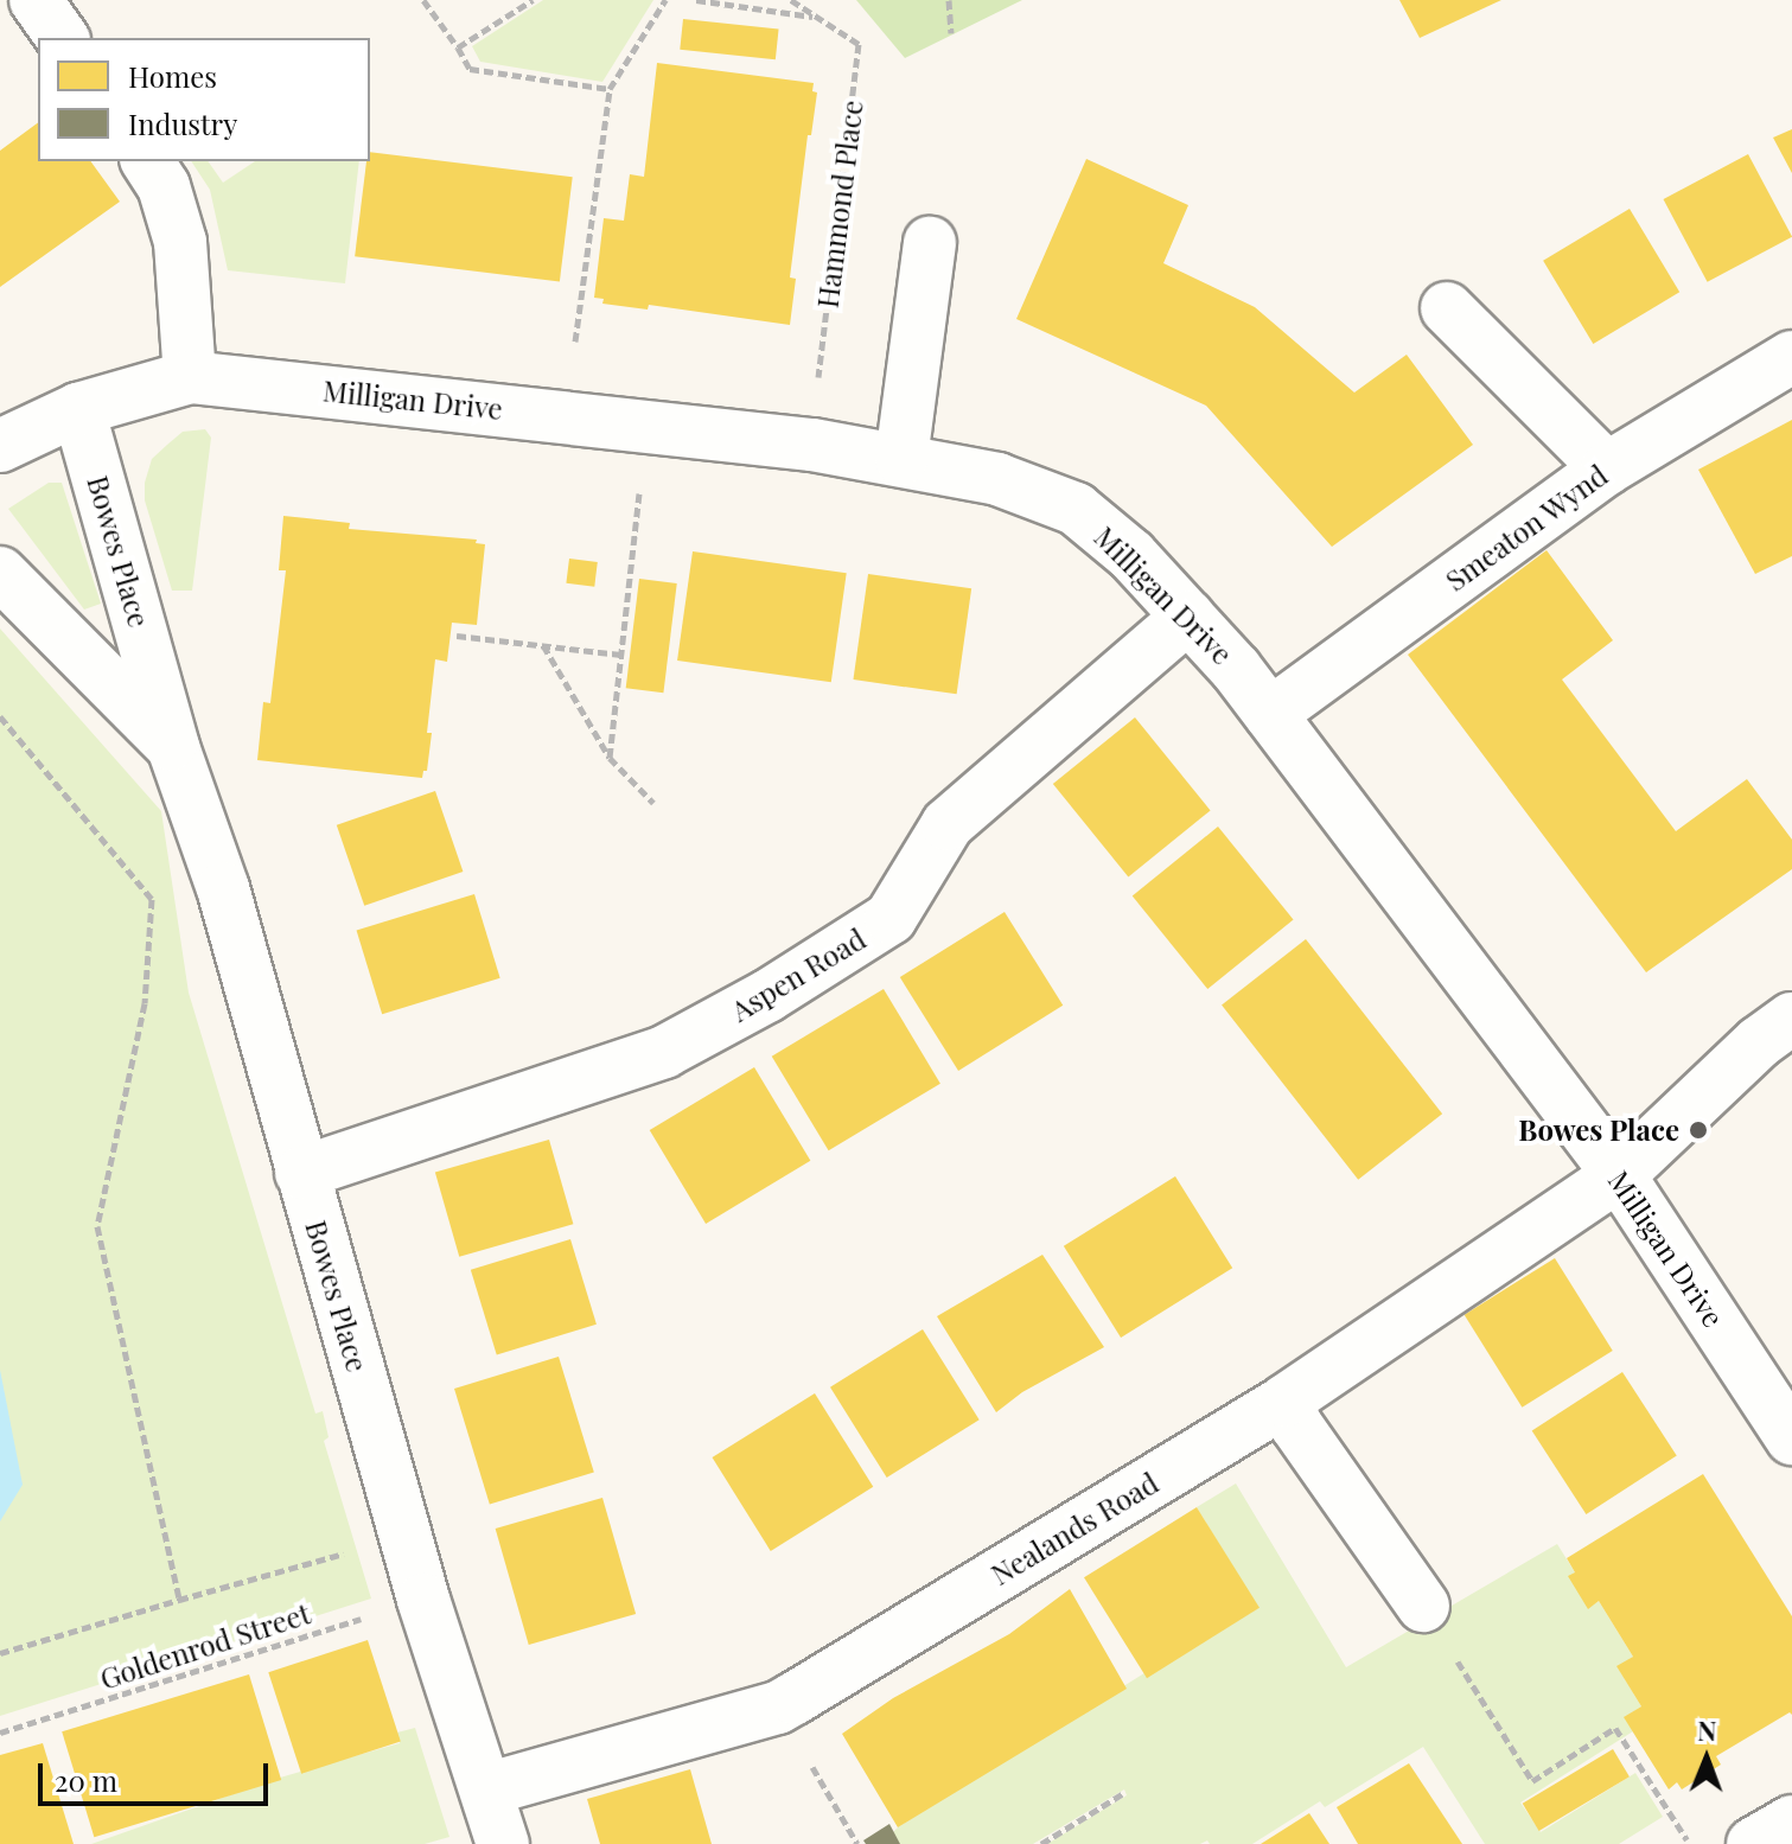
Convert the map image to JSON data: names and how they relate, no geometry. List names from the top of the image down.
{
  "streets": {
    "street": [
      "Milligan Drive",
      "Smeaton Wynd",
      "Bowes Place",
      "Aspen Road",
      "Nealands Road"
    ],
    "path": ["Hammond Place", "Goldenrod Street"]
  },
  "crossings": [
    ["Hammond Place", "Milligan Drive"],
    ["Milligan Drive", "Smeaton Wynd"],
    ["Milligan Drive", "Bowes Place"],
    ["Milligan Drive", "Aspen Road"],
    ["Milligan Drive", "Nealands Road"],
    ["Bowes Place", "Aspen Road"],
    ["Bowes Place", "Nealands Road"],
    ["Bowes Place", "Goldenrod Street"]
  ],
  "places": ["Bowes Place"],
  "legend": ["Homes", "Industry"],
  "scale_bar": "20 m",
  "north": "top"
}
